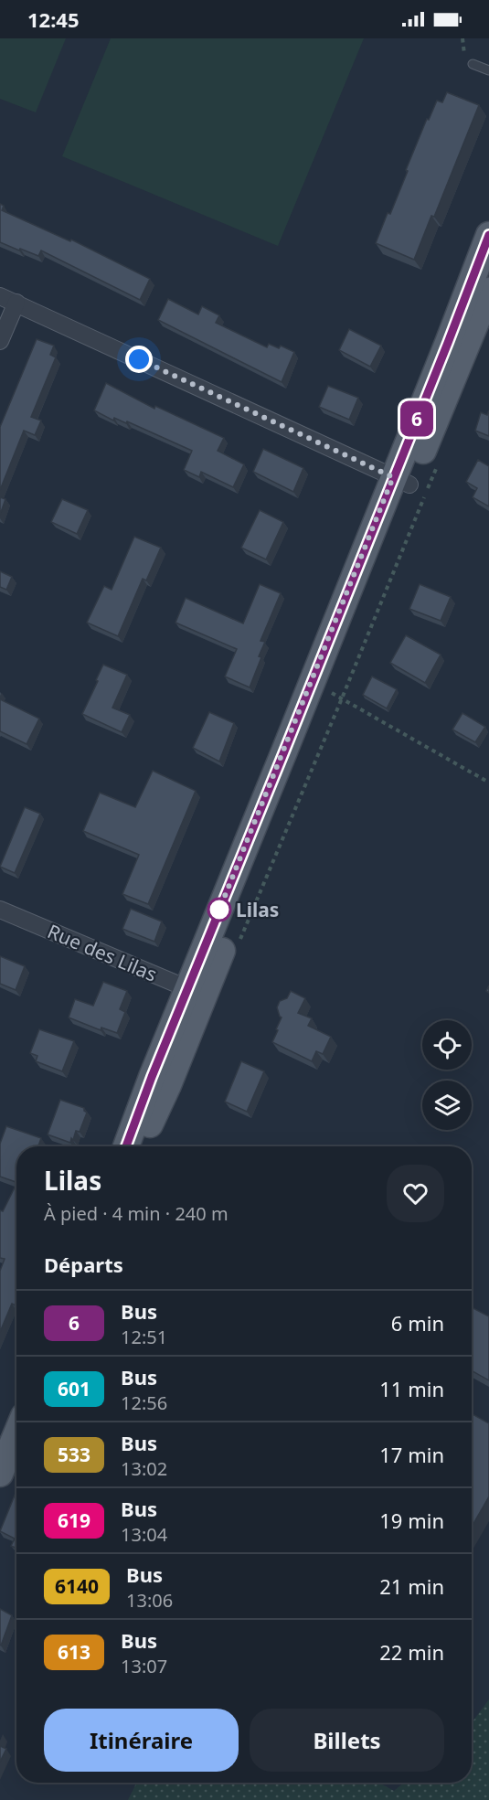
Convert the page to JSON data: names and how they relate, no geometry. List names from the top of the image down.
{
  "streets": {
    "street": ["Rue des Lilas"]
  },
  "places": ["Lilas"],
  "lines": ["bus line 6"],
  "page": {
    "status": "12:45",
    "on_map": "6",
    "heading": [
      ["Lilas", "À pied · 4 min · 240 m"],
      "Départs"
    ],
    "list": [
      {
        "mark": "6",
        "name": "Bus",
        "note": "12:51",
        "value": "6 min"
      },
      {
        "mark": "601",
        "name": "Bus",
        "note": "12:56",
        "value": "11 min"
      },
      {
        "mark": "533",
        "name": "Bus",
        "note": "13:02",
        "value": "17 min"
      },
      {
        "mark": "619",
        "name": "Bus",
        "note": "13:04",
        "value": "19 min"
      },
      {
        "mark": "6140",
        "name": "Bus",
        "note": "13:06",
        "value": "21 min"
      },
      {
        "mark": "613",
        "name": "Bus",
        "note": "13:07",
        "value": "22 min"
      }
    ],
    "buttons": ["Itinéraire", "Billets"]
  }
}
